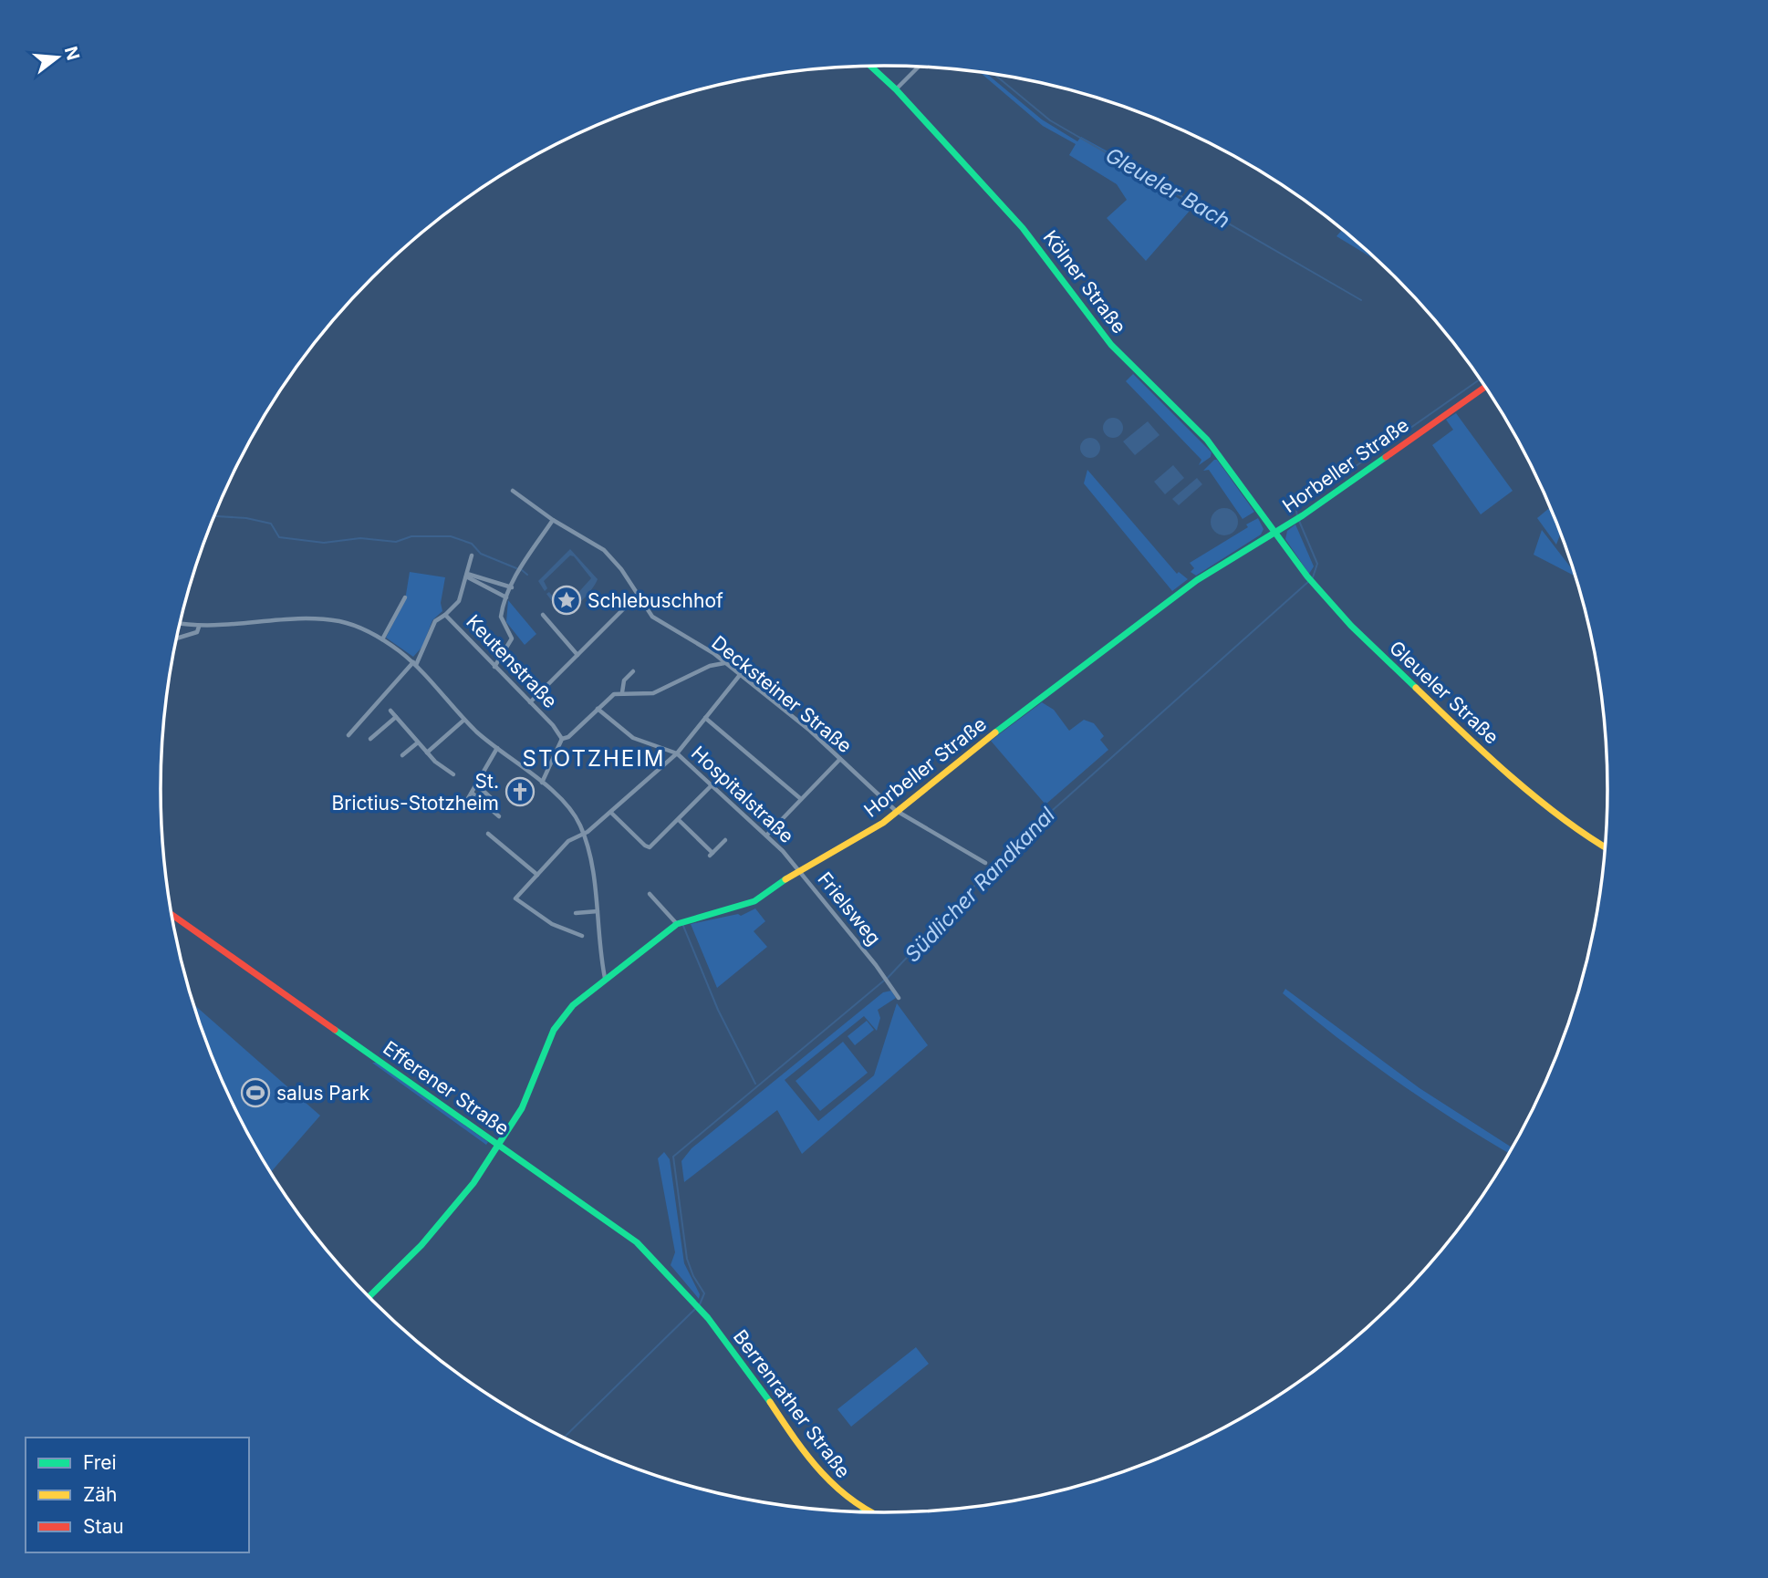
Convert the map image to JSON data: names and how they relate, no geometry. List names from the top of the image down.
{
  "streets": {
    "street": [
      "Kölner Straße",
      "Horbeller Straße",
      "Keutenstraße",
      "Gleueler Straße",
      "Decksteiner Straße",
      "Hospitalstraße",
      "Frielsweg",
      "Efferener Straße",
      "Berrenrather Straße"
    ]
  },
  "crossings": [
    ["Kölner Straße", "Horbeller Straße"],
    ["Kölner Straße", "Gleueler Straße"],
    ["Horbeller Straße", "Gleueler Straße"],
    ["Horbeller Straße", "Decksteiner Straße"],
    ["Horbeller Straße", "Hospitalstraße"],
    ["Horbeller Straße", "Frielsweg"],
    ["Horbeller Straße", "Efferener Straße"],
    ["Hospitalstraße", "Frielsweg"],
    ["Efferener Straße", "Berrenrather Straße"]
  ],
  "districts": ["STOTZHEIM"],
  "water": ["Gleueler Bach", "Südlicher Randkanal"],
  "places": {
    "place": ["Schlebuschhof"],
    "church": ["St. Brictius-Stotzheim"],
    "sports": ["salus Park"]
  },
  "legend": ["Frei", "Zäh", "Stau"],
  "north": "right"
}
